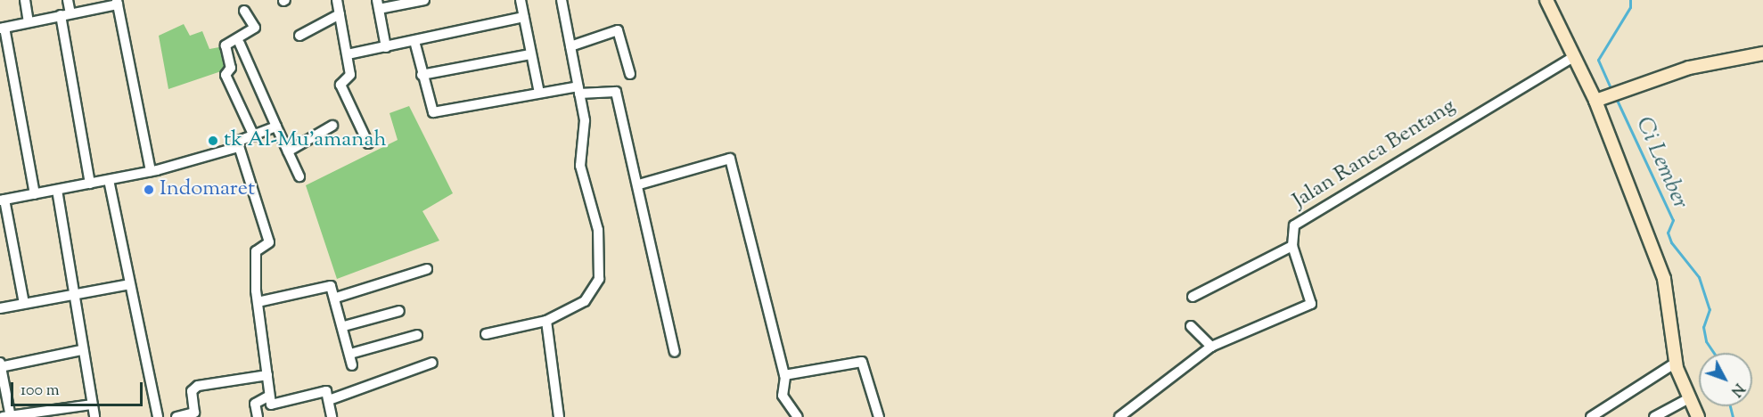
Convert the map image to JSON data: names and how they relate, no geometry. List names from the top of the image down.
{
  "streets": {
    "street": ["Jalan Ranca Bentang"]
  },
  "water": ["Ci Lember"],
  "places": ["tk Al-Mu'amanah", "Indomaret"],
  "scale_bar": "100 m",
  "north": "bottom right"
}
